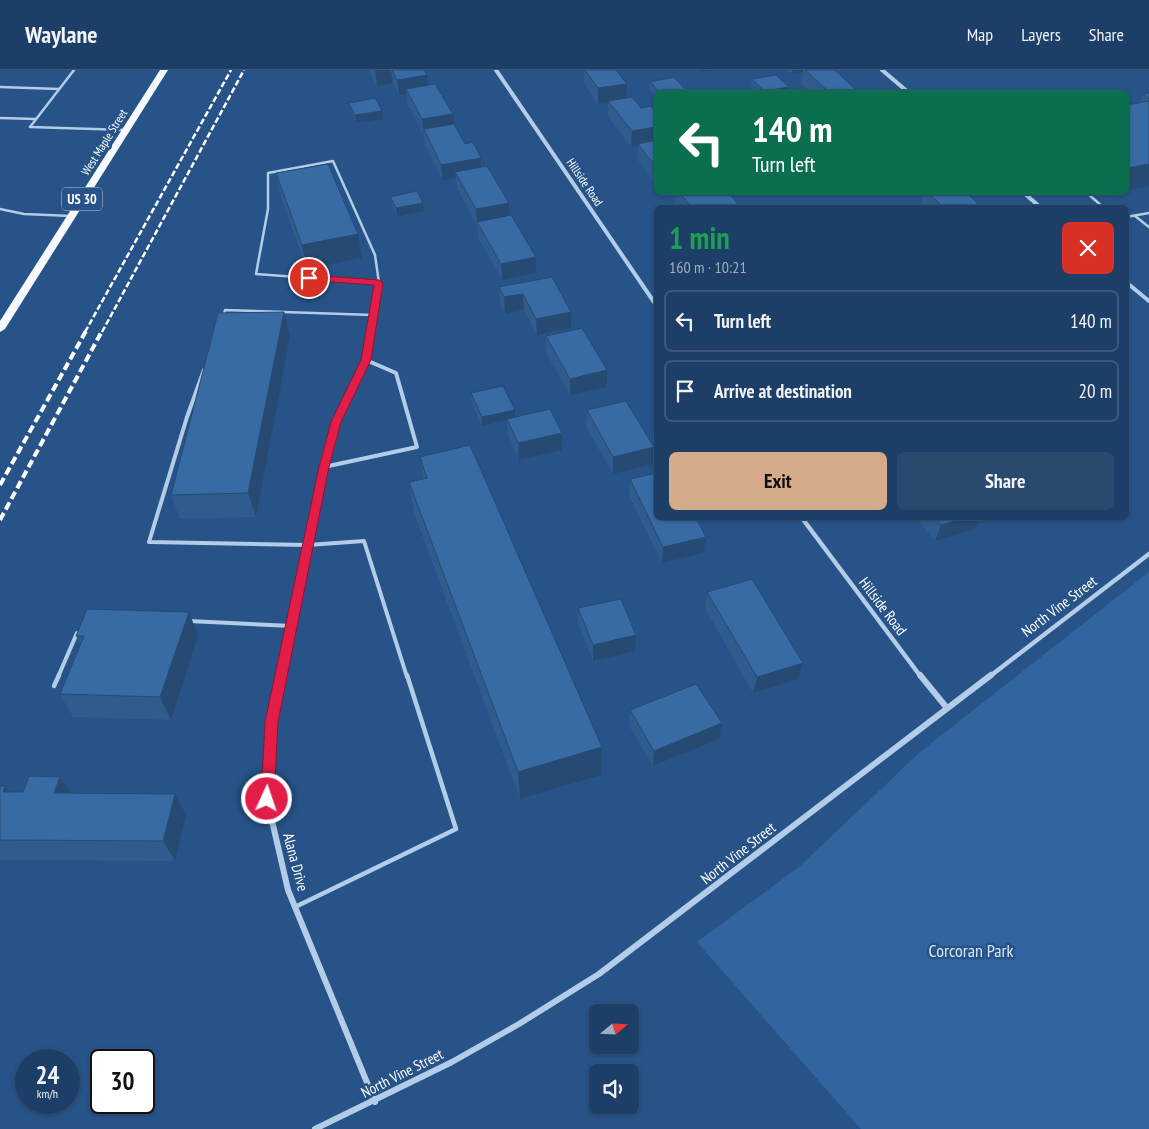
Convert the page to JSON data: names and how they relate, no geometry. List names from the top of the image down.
{
  "streets": {
    "main road": ["West Maple Street", "US 30"],
    "street": ["Hillside Road", "North Vine Street", "Alana Drive"]
  },
  "crossings": [
    ["Hillside Road", "North Vine Street"],
    ["North Vine Street", "Alana Drive"]
  ],
  "parks": ["Corcoran Park"],
  "north": "right",
  "page": {
    "header": "Waylane",
    "nav": ["Map", "Layers", "Share"],
    "turn": ["140 m", "Turn left"],
    "heading": ["1 min", "160 m · 10:21"],
    "list": [
      {
        "name": "Turn left",
        "value": "140 m"
      },
      {
        "name": "Arrive at destination",
        "value": "20 m"
      }
    ],
    "buttons": ["Exit", "Share"],
    "speed": "24 km/h",
    "limit": "30"
  }
}
